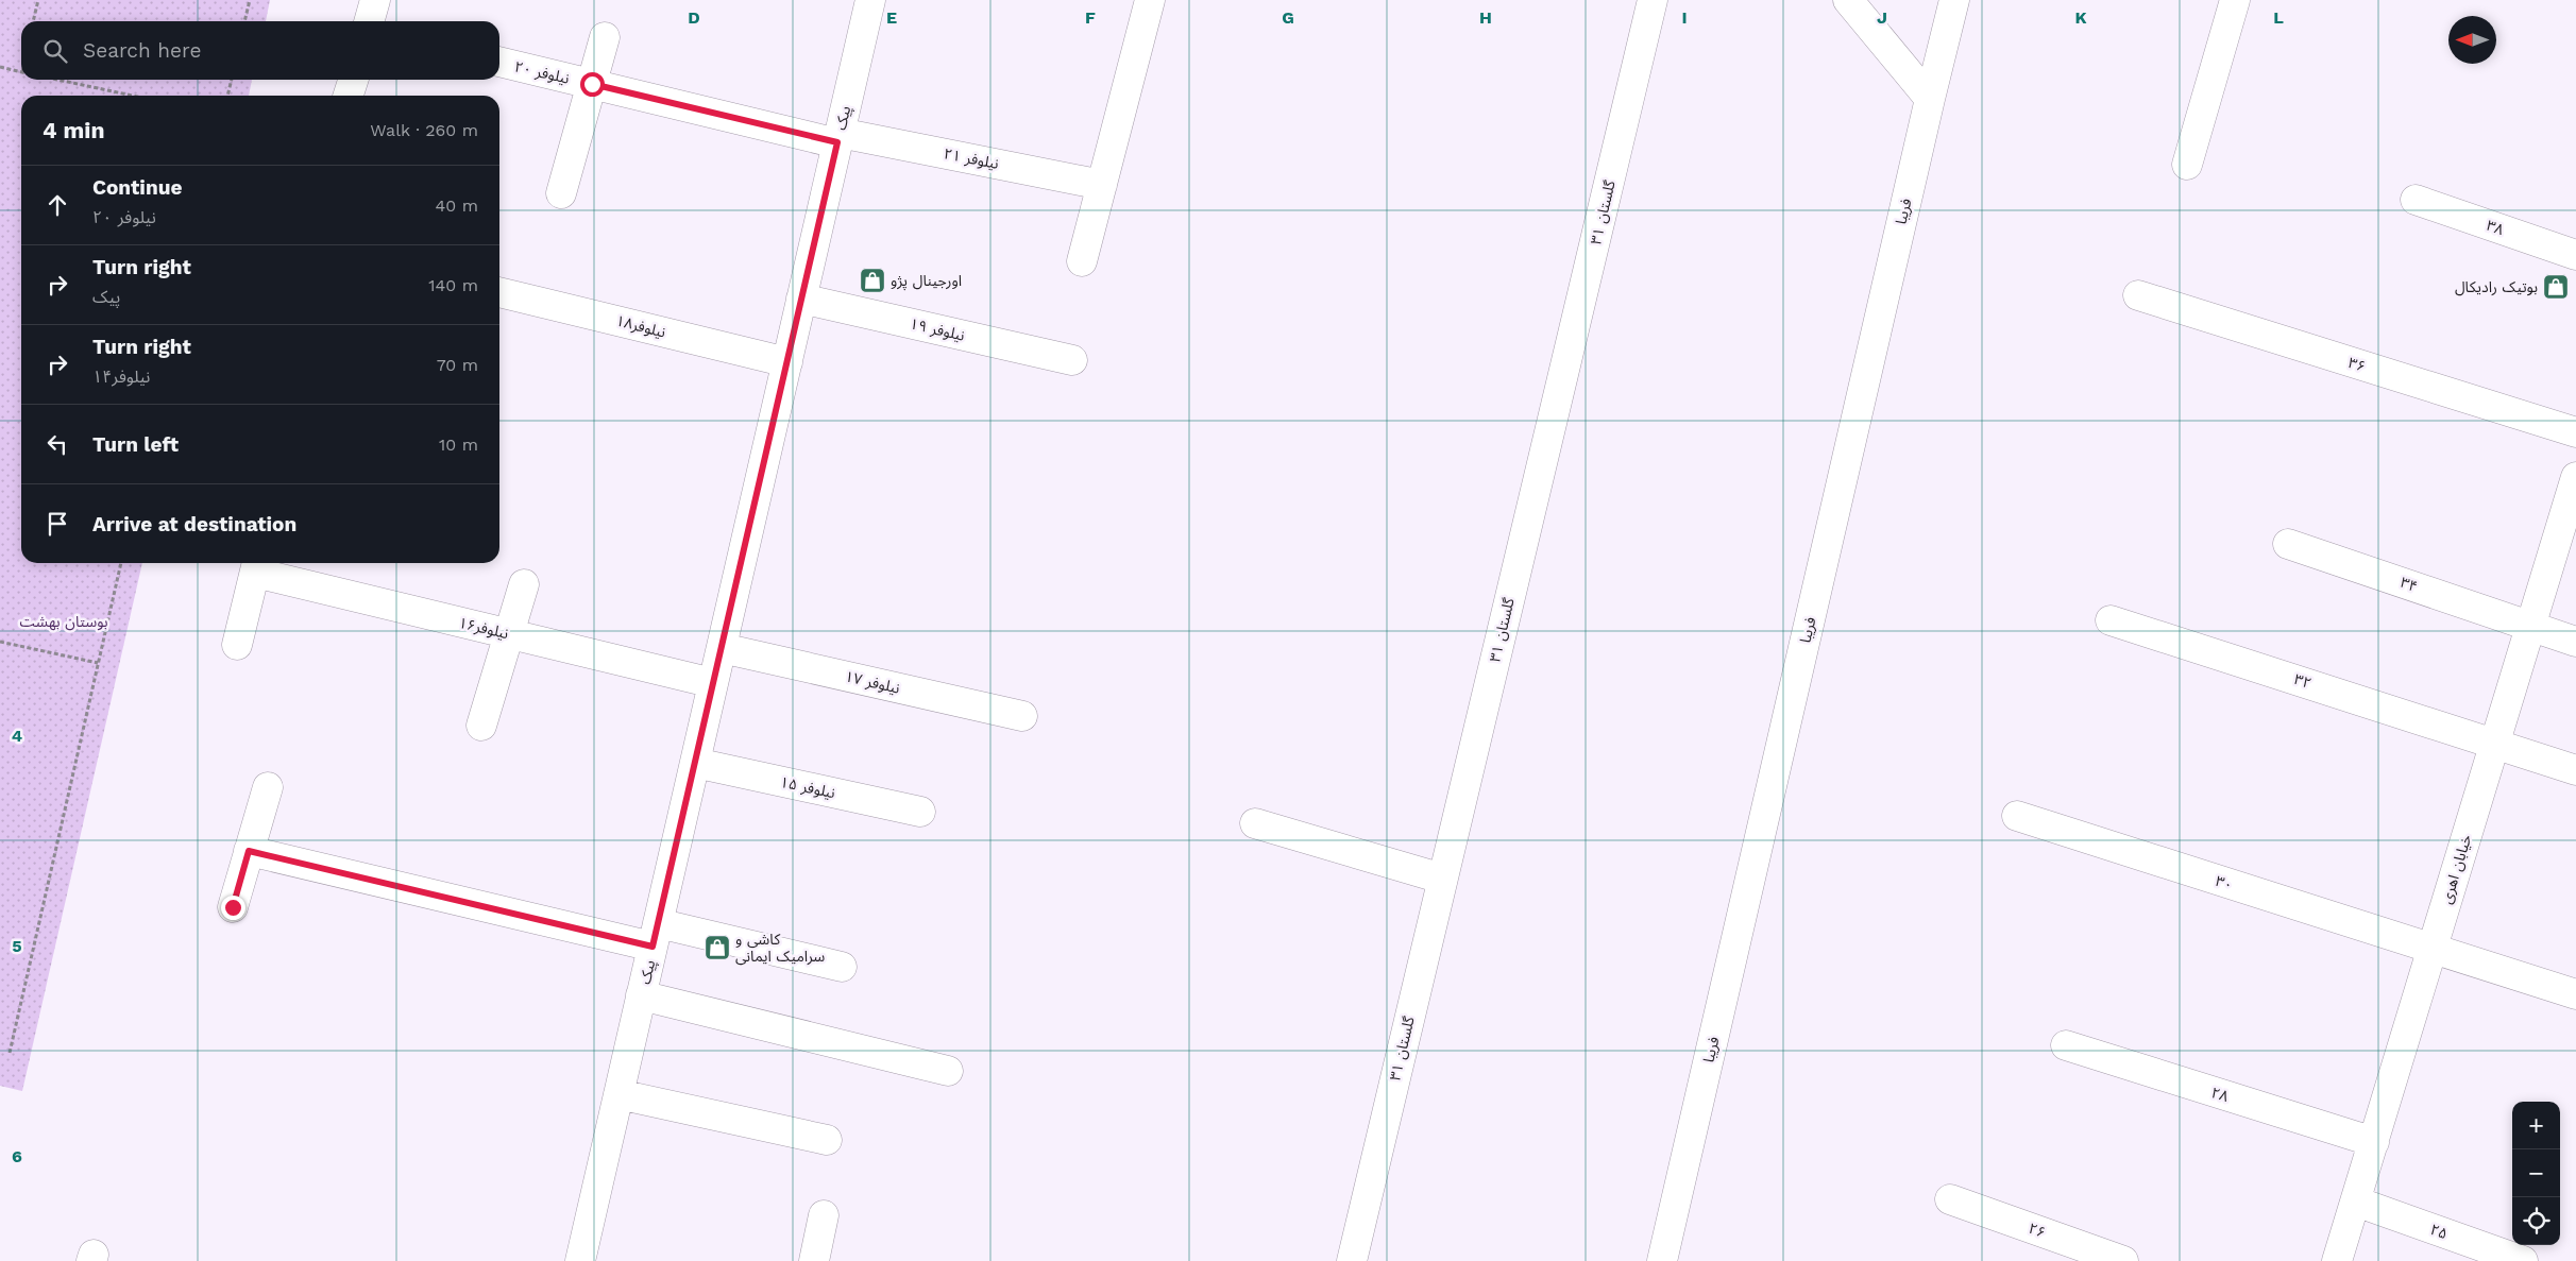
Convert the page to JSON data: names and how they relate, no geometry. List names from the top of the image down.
{
  "streets": {
    "street": [
      "نیلوفر ۲۰",
      "پیک",
      "نیلوفر ۲۱",
      "فریبا",
      "گلستان ۳۱",
      "۳۸",
      "نیلوفر۱۸",
      "نیلوفر ۱۹",
      "۳۶",
      "۳۴",
      "نیلوفر۱۶",
      "۳۲",
      "نیلوفر ۱۷",
      "نیلوفر ۱۵",
      "خیابان اهری",
      "۳۰",
      "۲۸",
      "۲۶",
      "۲۵"
    ]
  },
  "crossings": [
    ["نیلوفر ۲۰", "پیک"],
    ["نیلوفر ۲۰", "نیلوفر ۲۱"],
    ["پیک", "نیلوفر ۲۱"],
    ["پیک", "نیلوفر۱۸"],
    ["پیک", "نیلوفر ۱۹"],
    ["پیک", "نیلوفر۱۶"],
    ["پیک", "نیلوفر ۱۷"],
    ["پیک", "نیلوفر ۱۵"],
    ["۳۴", "خیابان اهری"],
    ["۳۲", "خیابان اهری"],
    ["خیابان اهری", "۳۰"],
    ["خیابان اهری", "۲۸"],
    ["خیابان اهری", "۲۵"]
  ],
  "parks": ["بوستان بهشت"],
  "places": {
    "shop": ["اورجینال پژو", "بوتیک رادیکال", "کاشی و سرامیک ایمانی"]
  },
  "north": "left",
  "page": {
    "search": "Search here",
    "heading": ["4 min", "Walk · 260 m"],
    "list": [
      ["Continue", "نیلوفر ۲۰", "40 m"],
      ["Turn right", "پیک", "140 m"],
      ["Turn right", "نیلوفر۱۴", "70 m"],
      ["Turn left", "10 m"],
      "Arrive at destination"
    ],
    "map_buttons": ["+", "−"]
  },
  "grid": {
    "columns": [
      "D",
      "E",
      "F",
      "G",
      "H",
      "I",
      "J",
      "K",
      "L"
    ],
    "rows": ["4", "5", "6"]
  }
}
